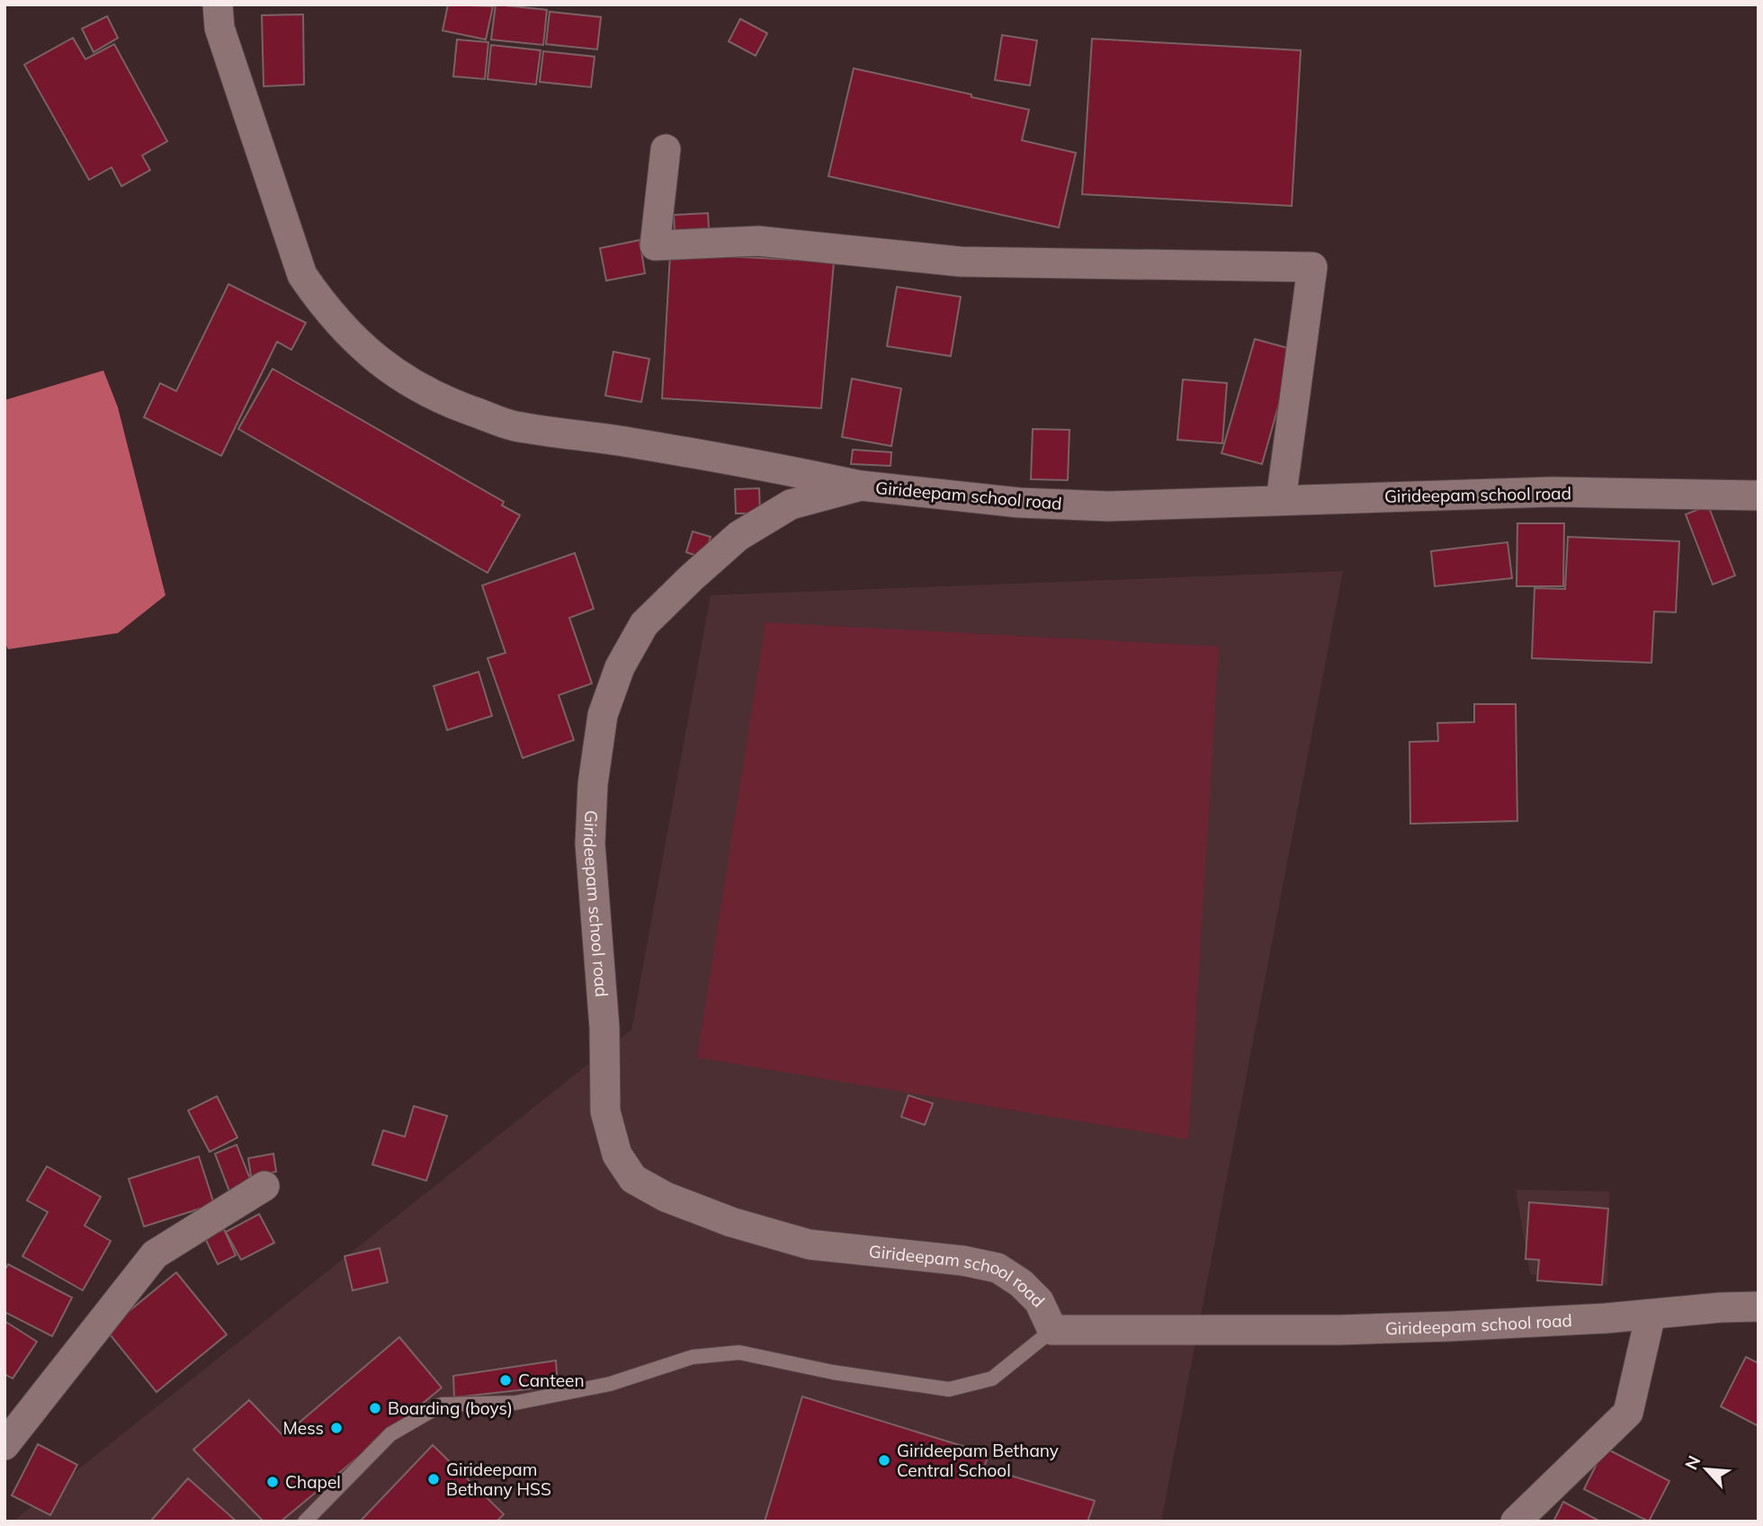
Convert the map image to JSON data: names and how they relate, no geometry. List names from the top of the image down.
{
  "streets": {
    "street": ["Girideepam school road"]
  },
  "places": [
    "Canteen",
    "Boarding (boys)",
    "Mess",
    "Girideepam Bethany Central School",
    "Girideepam Bethany HSS",
    "Chapel"
  ],
  "north": "top left"
}
